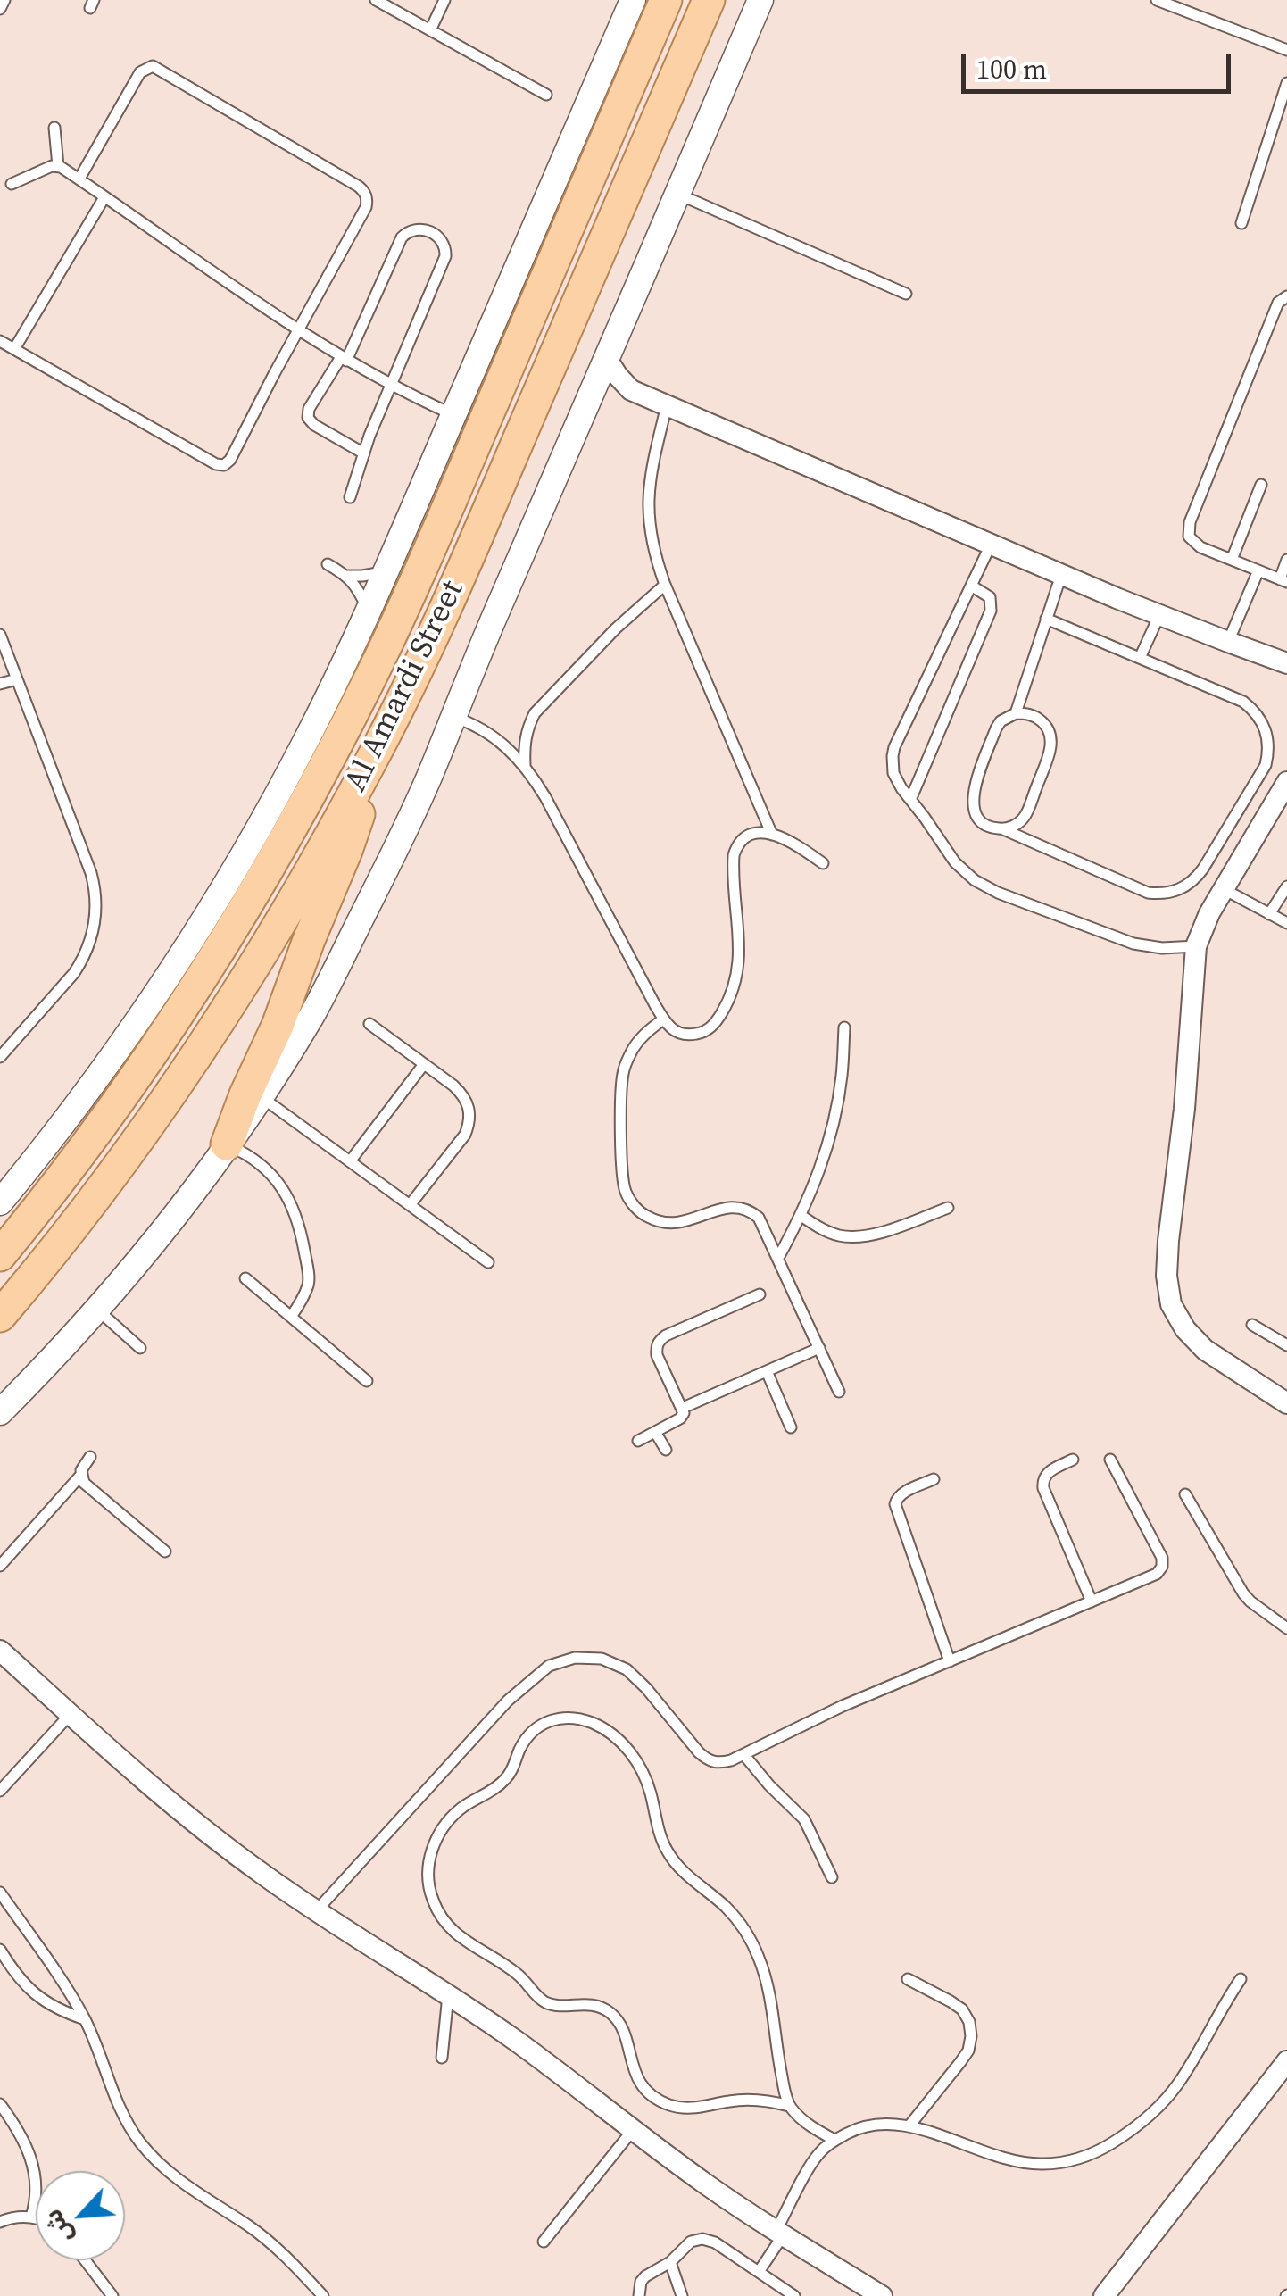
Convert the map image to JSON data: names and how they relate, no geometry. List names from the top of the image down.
{
  "streets": {
    "main road": ["Al Amardi Street"]
  },
  "scale_bar": "100 m",
  "north": "bottom left"
}
